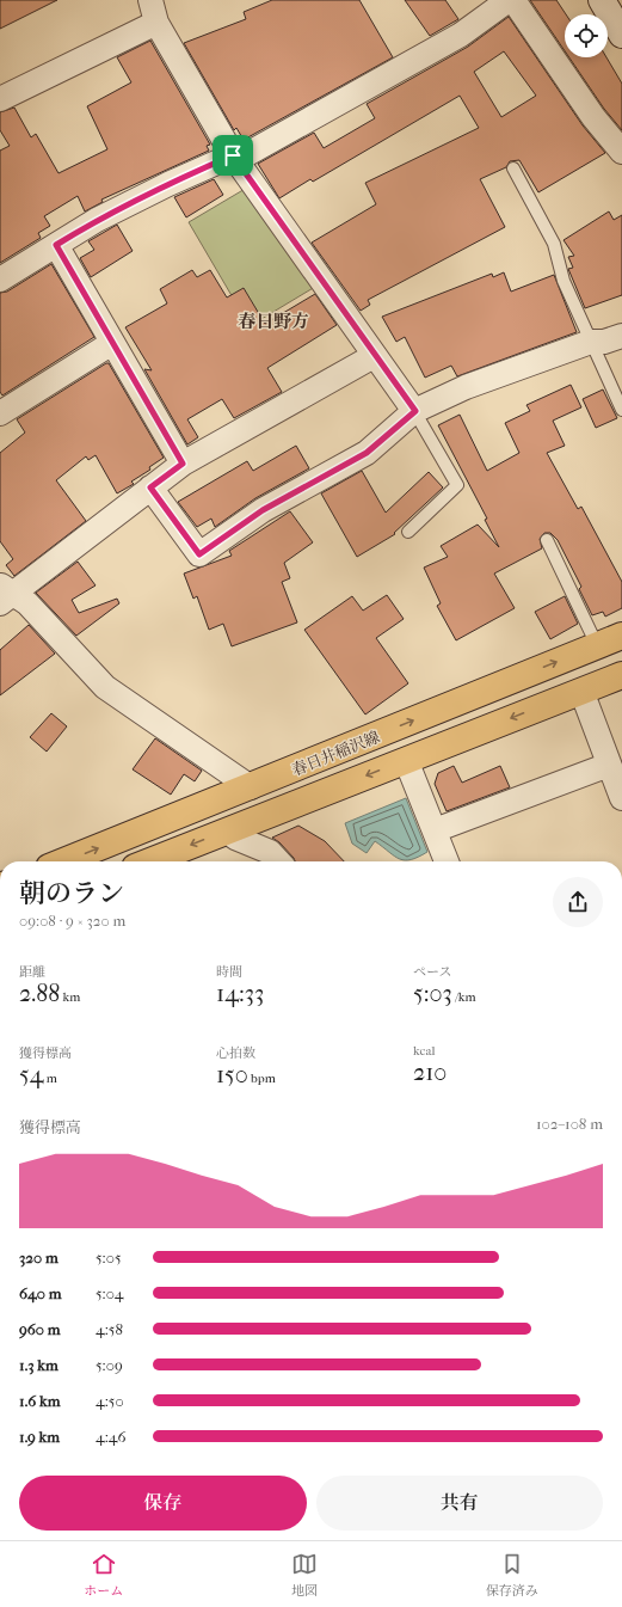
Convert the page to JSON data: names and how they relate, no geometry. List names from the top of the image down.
{
  "streets": {
    "main road": ["春日井稲沢線"]
  },
  "districts": ["春日野方"],
  "page": {
    "heading": ["朝のラン", "09:08 · 9 × 320 m"],
    "stats": [
      ["距離", "2.88 km"],
      ["時間", "14:33"],
      ["ペース", "5:03 /km"],
      ["獲得標高", "54 m"],
      ["心拍数", "150 bpm"],
      ["kcal", "210"]
    ],
    "chart": ["獲得標高", "102–108 m"],
    "list": [
      {
        "name": "320 m",
        "note": "5:05"
      },
      {
        "name": "640 m",
        "note": "5:04"
      },
      {
        "name": "960 m",
        "note": "4:58"
      },
      {
        "name": "1.3 km",
        "note": "5:09"
      },
      {
        "name": "1.6 km",
        "note": "4:50"
      },
      {
        "name": "1.9 km",
        "note": "4:46"
      }
    ],
    "buttons": ["保存", "共有"],
    "tabs": ["ホーム", "地図", "保存済み"]
  }
}
